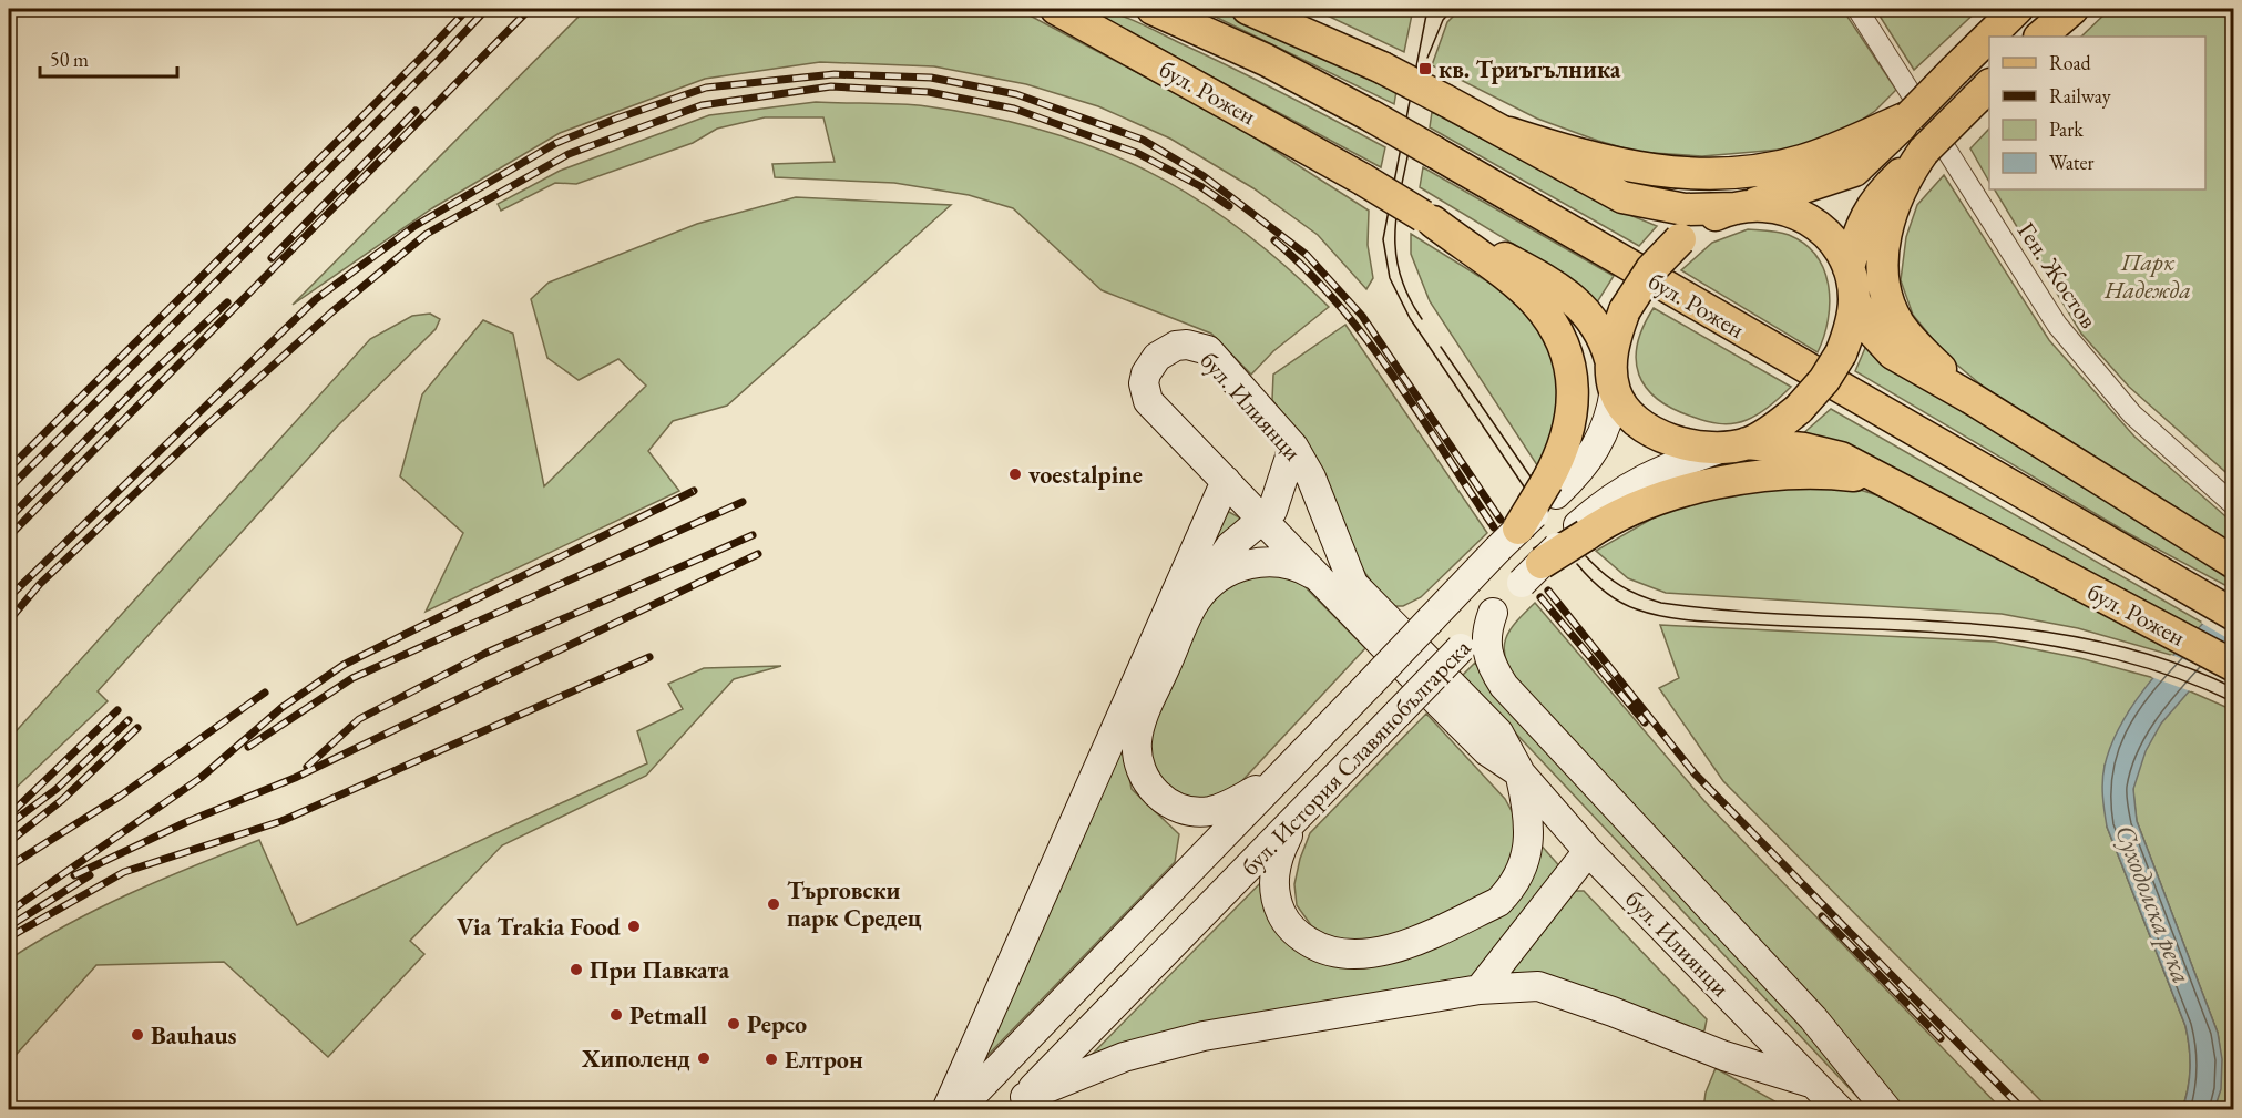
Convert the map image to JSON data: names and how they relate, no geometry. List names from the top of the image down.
{
  "streets": {
    "main road": ["бул. Рожен", "бул. Илиянци", "бул. История Славянобългарска"],
    "street": ["Ген. Жостов"]
  },
  "water": ["Суходолска река"],
  "parks": ["Парк Надежда"],
  "places": {
    "transit": ["кв. Триъгълника"],
    "other": [
      "voestalpine",
      "Търговски парк Средец",
      "Via Trakia Food",
      "При Павката",
      "Petmall",
      "Pepco",
      "Bauhaus",
      "Хиполенд",
      "Елтрон"
    ]
  },
  "legend": [
    "Road",
    "Railway",
    "Park",
    "Water"
  ],
  "scale_bar": "50 m"
}
